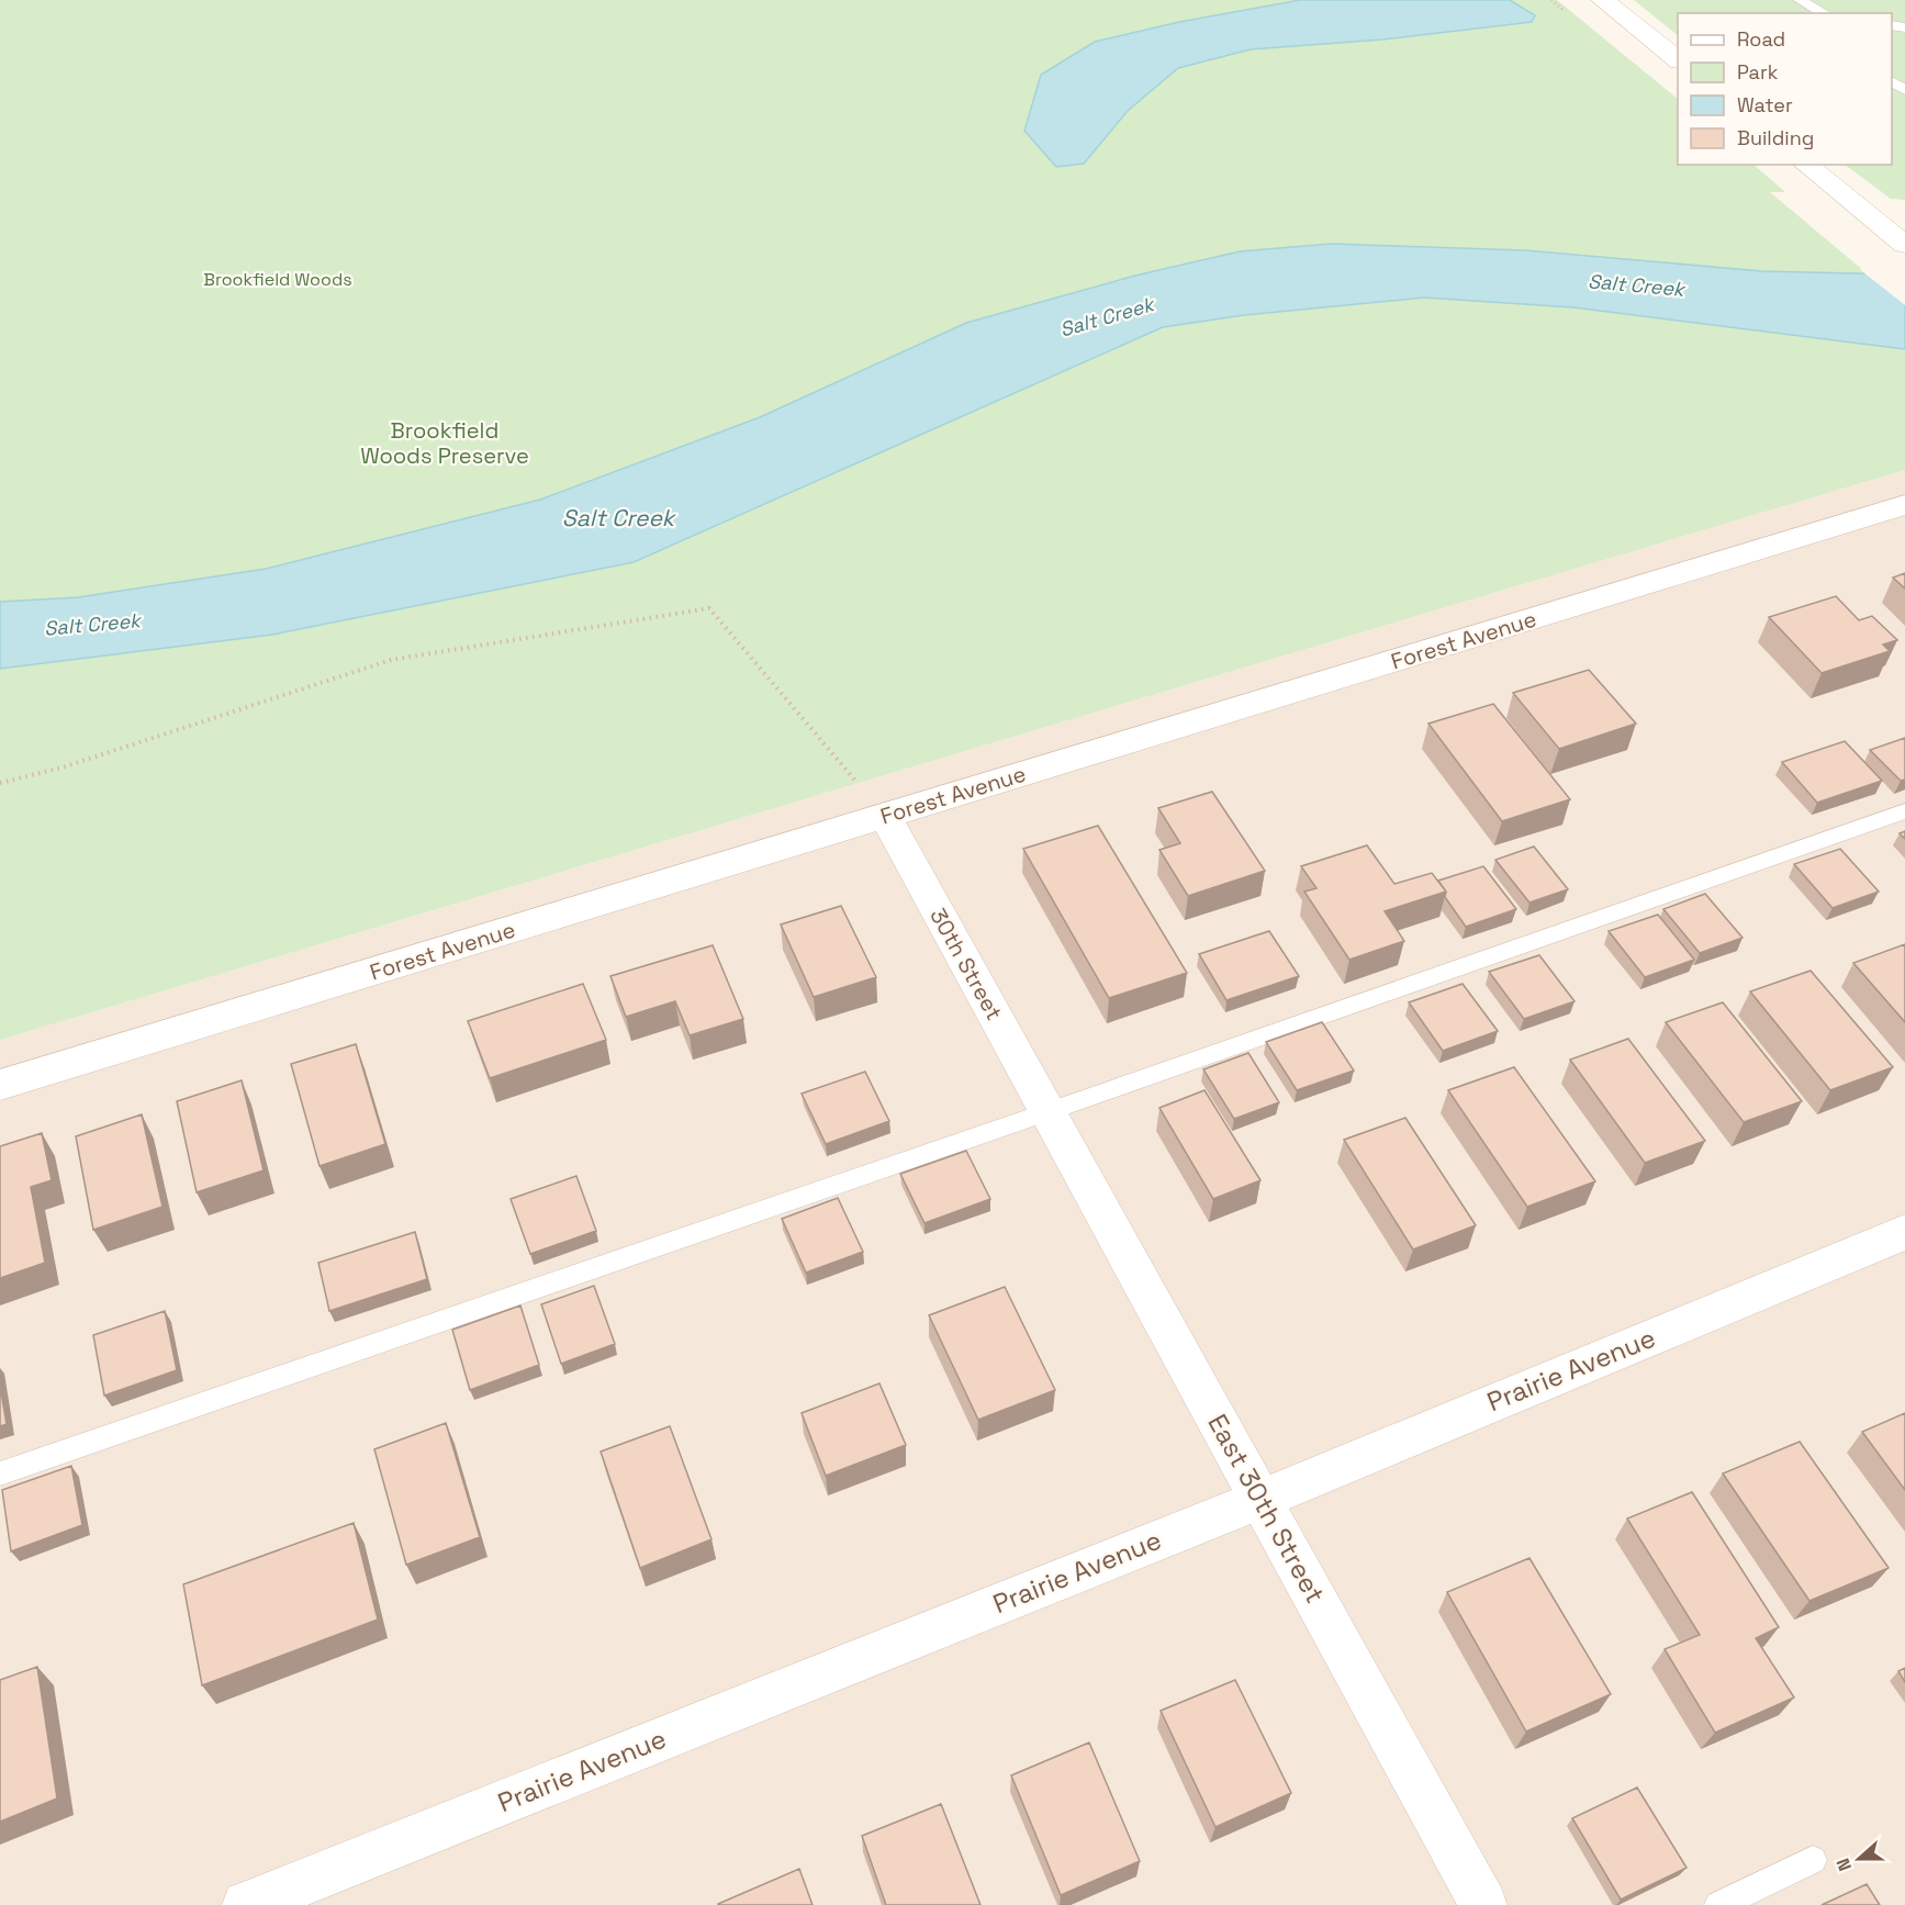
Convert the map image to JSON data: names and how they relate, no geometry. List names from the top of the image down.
{
  "streets": {
    "street": [
      "Forest Avenue",
      "30th Street",
      "Prairie Avenue",
      "East 30th Street"
    ]
  },
  "crossings": [
    ["Forest Avenue", "30th Street"],
    ["30th Street", "East 30th Street"],
    ["Prairie Avenue", "East 30th Street"]
  ],
  "water": ["Salt Creek"],
  "parks": ["Brookfield Woods", "Brookfield Woods Preserve"],
  "legend": [
    "Road",
    "Park",
    "Water",
    "Building"
  ],
  "north": "left"
}
